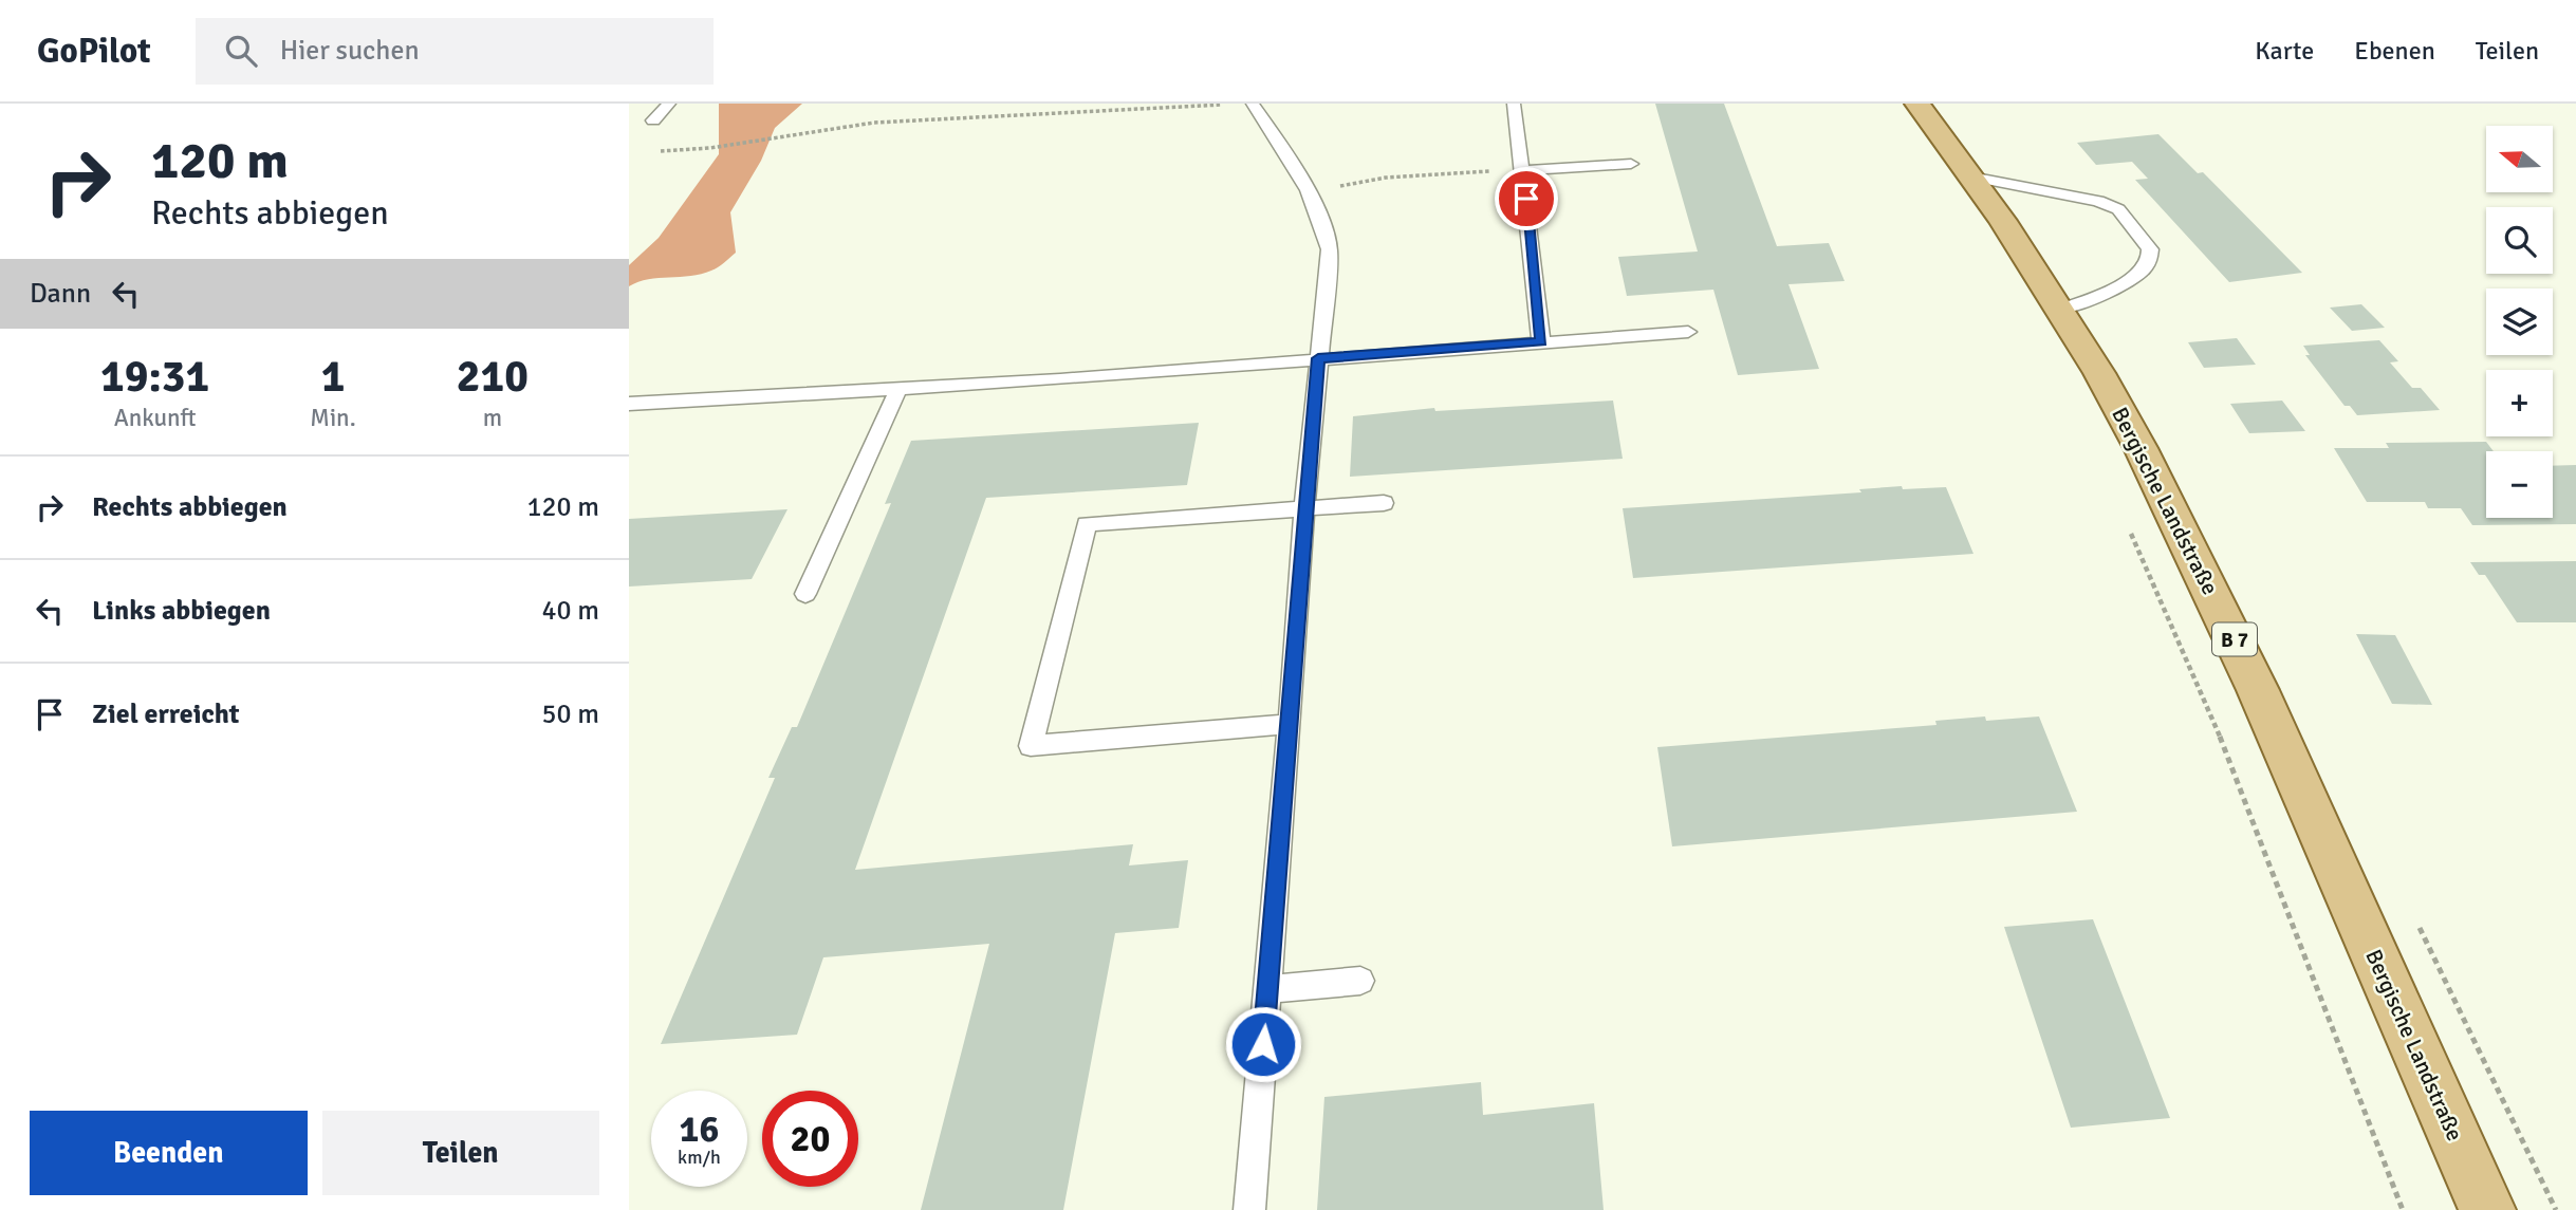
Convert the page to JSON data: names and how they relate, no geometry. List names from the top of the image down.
{
  "streets": {
    "main road": ["Bergische Landstraße", "B 7"]
  },
  "north": "left",
  "page": {
    "header": "GoPilot",
    "search": "Hier suchen",
    "nav": ["Karte", "Ebenen", "Teilen"],
    "turn": ["120 m", "Rechts abbiegen"],
    "map_buttons": ["+", "−"],
    "then": "Dann",
    "eta": [
      "19:31",
      "Ankunft",
      "1",
      "Min.",
      "210",
      "m"
    ],
    "list": [
      {
        "name": "Rechts abbiegen",
        "value": "120 m"
      },
      {
        "name": "Links abbiegen",
        "value": "40 m"
      },
      {
        "name": "Ziel erreicht",
        "value": "50 m"
      }
    ],
    "speed": "16 km/h",
    "limit": "20",
    "buttons": ["Beenden", "Teilen"]
  }
}
